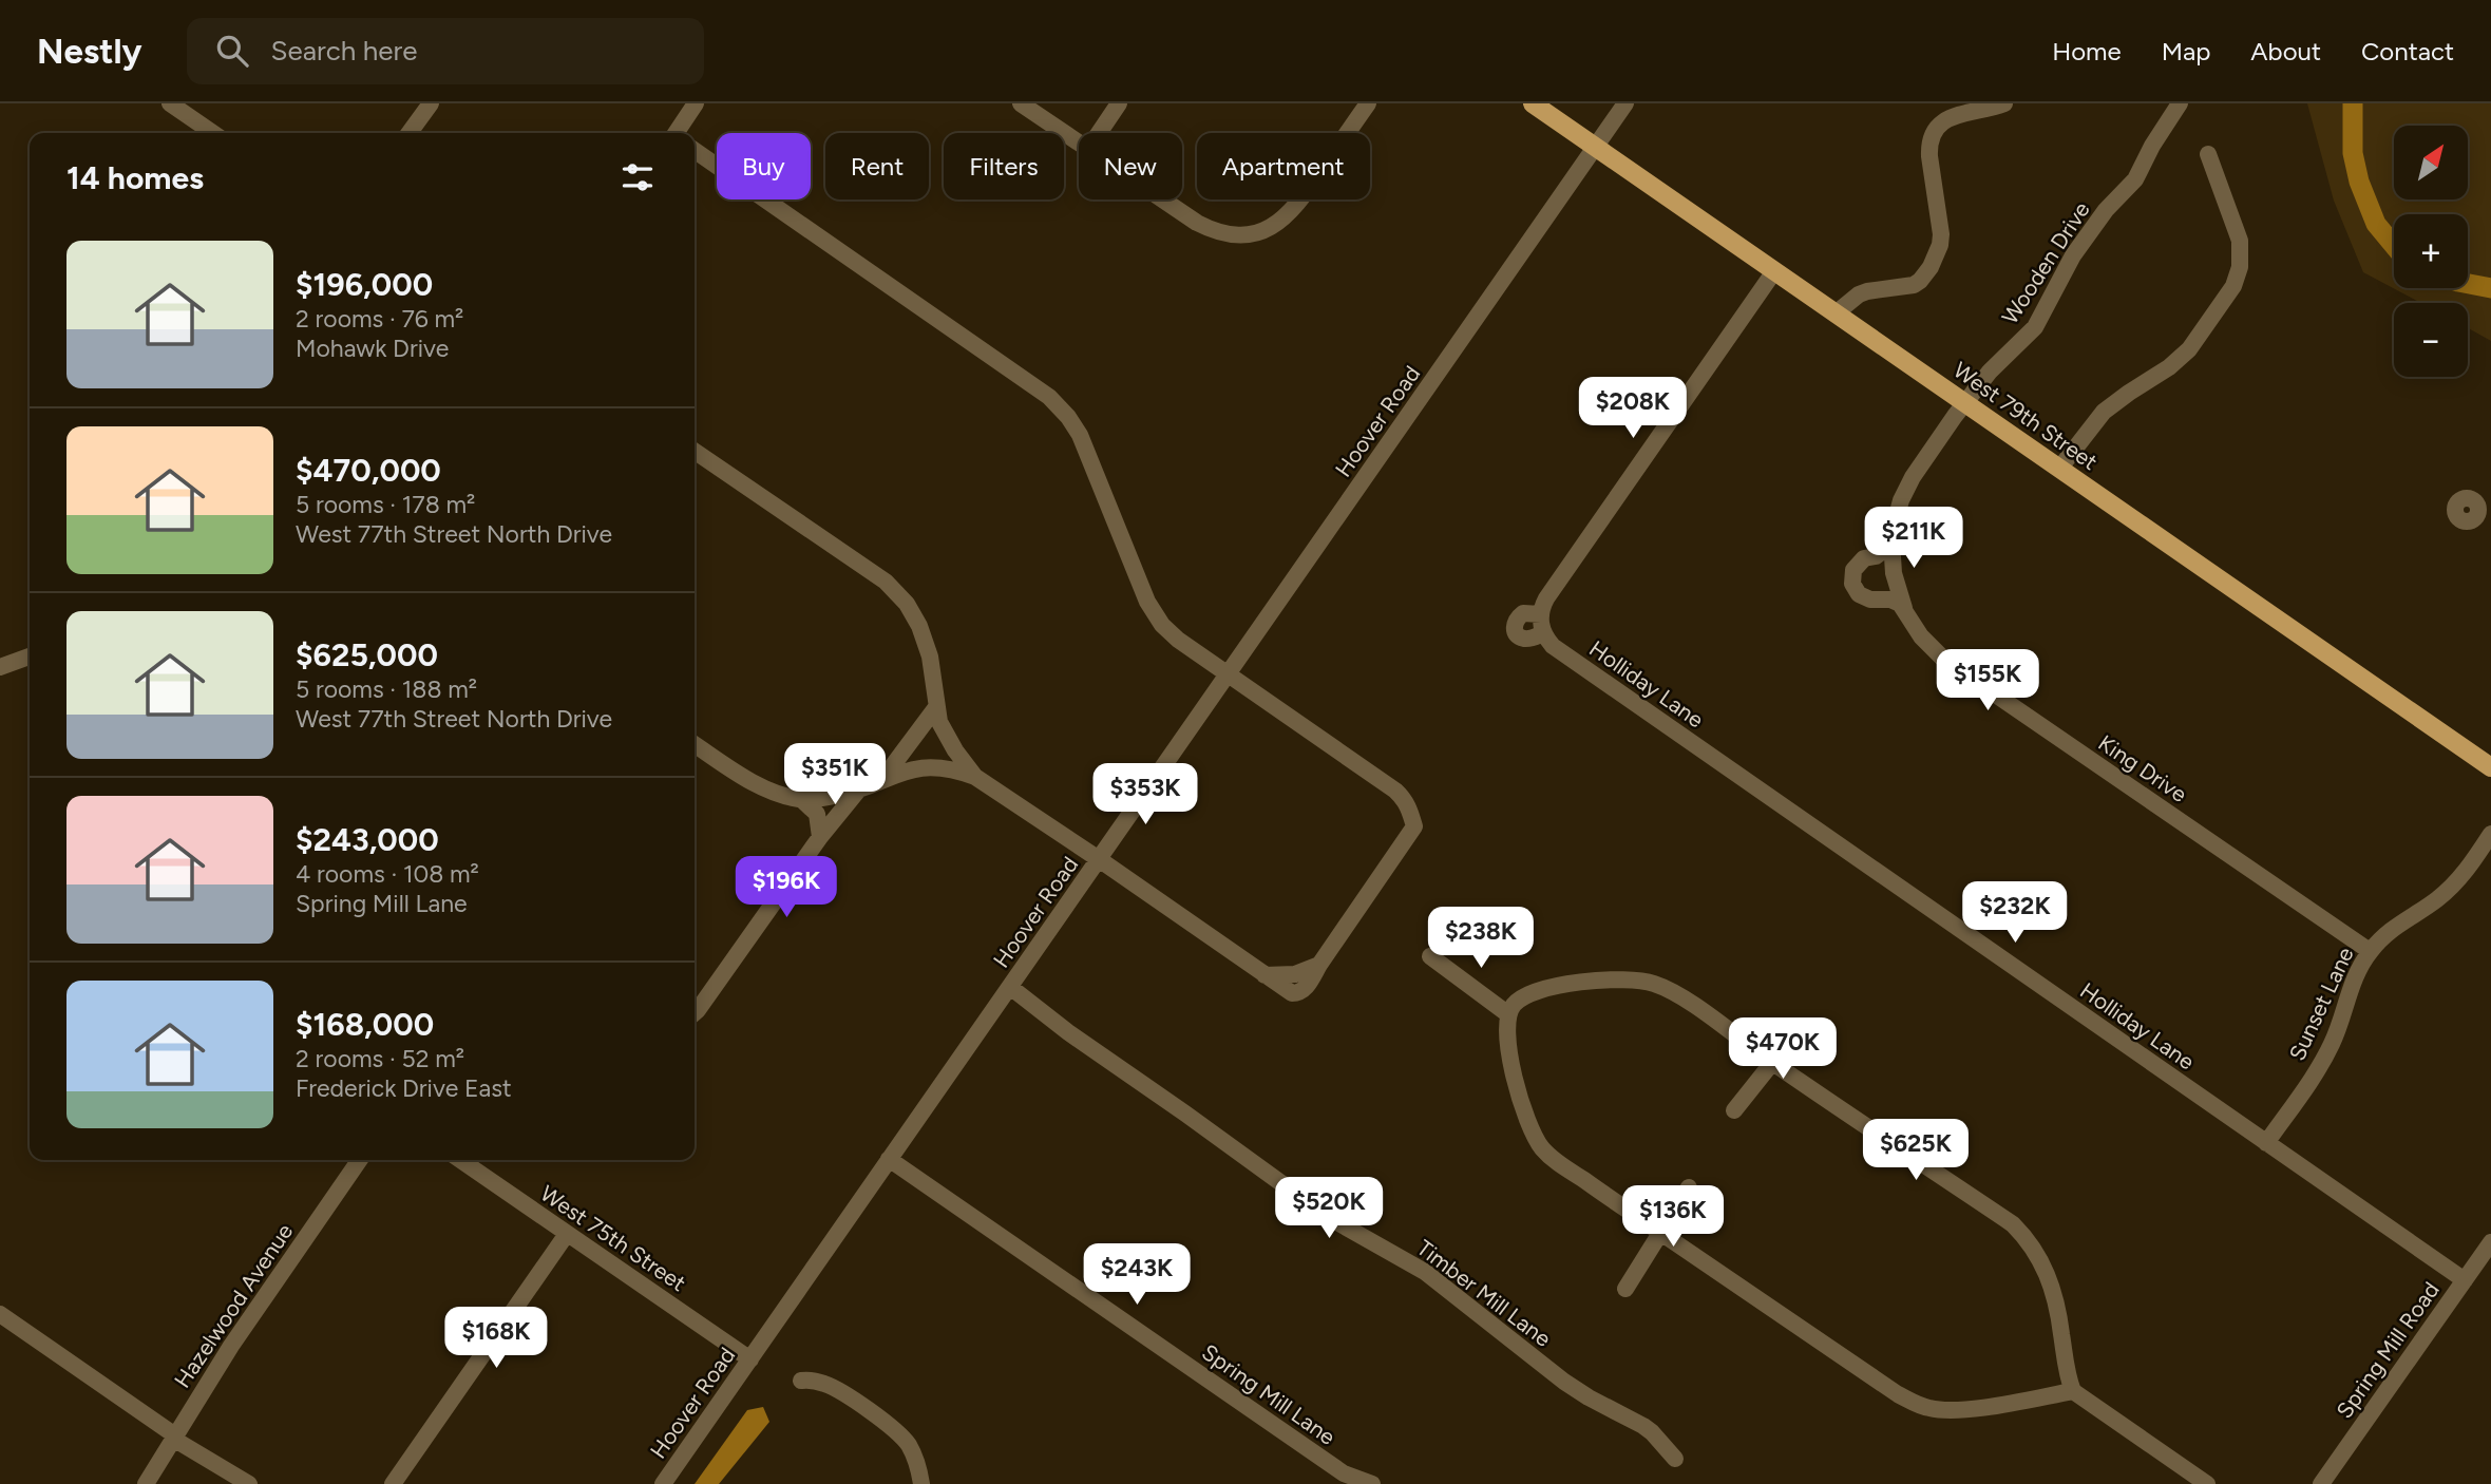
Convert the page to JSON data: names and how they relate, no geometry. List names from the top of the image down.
{
  "streets": {
    "main road": ["West 79th Street"],
    "street": [
      "Wooden Drive",
      "Hoover Road",
      "Holliday Lane",
      "King Drive",
      "Sunset Lane",
      "West 75th Street",
      "Timber Mill Lane",
      "Hazelwood Avenue",
      "Spring Mill Road",
      "Spring Mill Lane"
    ]
  },
  "crossings": [
    ["Wooden Drive", "West 79th Street"],
    ["Wooden Drive", "King Drive"],
    ["West 79th Street", "Hoover Road"],
    ["West 79th Street", "King Drive"],
    ["Hoover Road", "West 75th Street"],
    ["Hoover Road", "Timber Mill Lane"],
    ["Hoover Road", "Spring Mill Lane"],
    ["Holliday Lane", "Sunset Lane"],
    ["Holliday Lane", "Spring Mill Road"],
    ["King Drive", "Sunset Lane"]
  ],
  "north": "top right",
  "page": {
    "header": "Nestly",
    "search": "Search here",
    "nav": [
      "Home",
      "Map",
      "About",
      "Contact"
    ],
    "map_buttons": ["+", "−"],
    "chip": [
      "Buy",
      "Rent",
      "Filters",
      "New",
      "Apartment"
    ],
    "heading": "14 homes",
    "list": [
      {
        "name": "$196,000",
        "note": "2 rooms · 76 m² · Mohawk Drive"
      },
      {
        "name": "$470,000",
        "note": "5 rooms · 178 m² · West 77th Street North Drive"
      },
      {
        "name": "$625,000",
        "note": "5 rooms · 188 m² · West 77th Street North Drive"
      },
      {
        "name": "$243,000",
        "note": "4 rooms · 108 m² · Spring Mill Lane"
      },
      {
        "name": "$168,000",
        "note": "2 rooms · 52 m² · Frederick Drive East"
      }
    ],
    "price": [
      "$208K",
      "$211K",
      "$155K",
      "$351K",
      "$353K",
      "$196K",
      "$232K",
      "$238K",
      "$470K",
      "$625K",
      "$520K",
      "$136K",
      "$243K",
      "$168K"
    ]
  }
}
